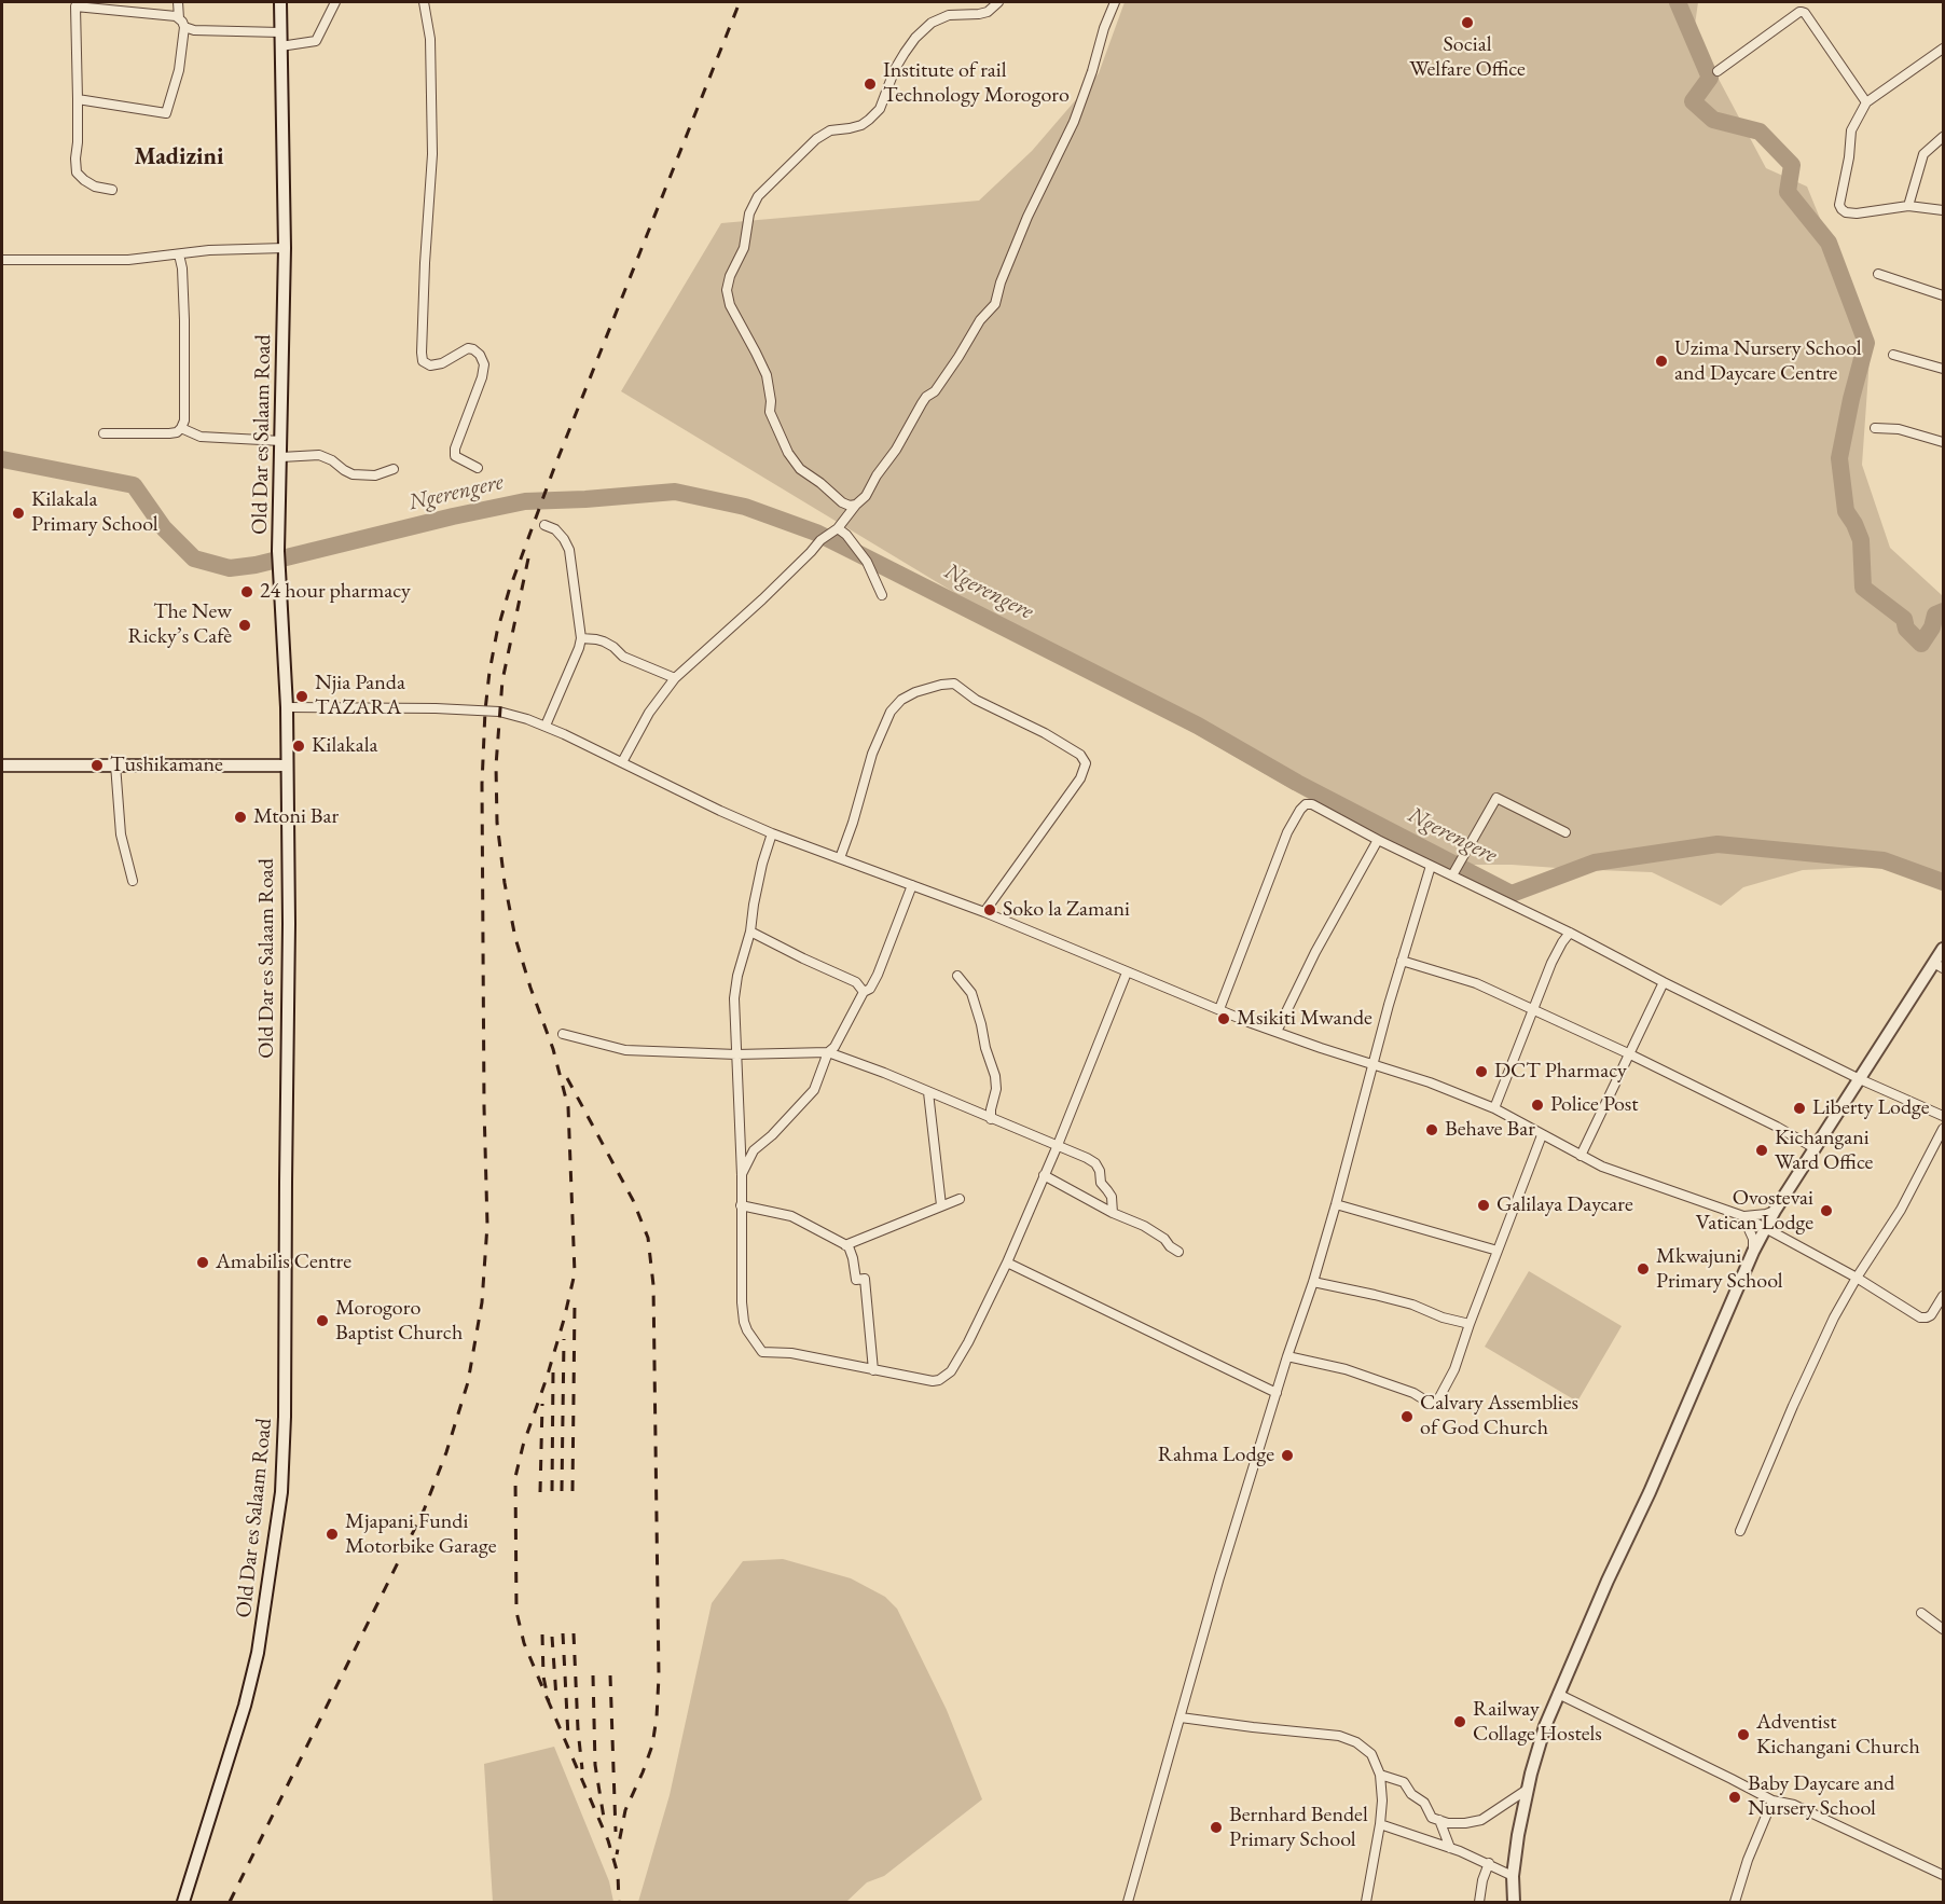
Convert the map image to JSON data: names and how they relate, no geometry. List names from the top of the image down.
{
  "streets": {
    "main road": ["Old Dar es Salaam Road"]
  },
  "districts": ["Madizini"],
  "water": ["Ngerengere"],
  "places": [
    "Social Welfare Office",
    "Institute of rail Technology Morogoro",
    "Uzima Nursery School and Daycare Centre",
    "Kilakala Primary School",
    "24 hour pharmacy",
    "The New Ricky’s Cafè",
    "Njia Panda TAZARA",
    "Kilakala",
    "Tushikamane",
    "Mtoni Bar",
    "Soko la Zamani",
    "Msikiti Mwande",
    "DCT Pharmacy",
    "Police Post",
    "Liberty Lodge",
    "Behave Bar",
    "Kichangani Ward Office",
    "Galilaya Daycare",
    "Ovostevai Vatican Lodge",
    "Amabilis Centre",
    "Mkwajuni Primary School",
    "Morogoro Baptist Church",
    "Calvary Assemblies of God Church",
    "Rahma Lodge",
    "Mjapani Fundi Motorbike Garage",
    "Railway Collage Hostels",
    "Adventist Kichangani Church",
    "Baby Daycare and Nursery School",
    "Bernhard Bendel Primary School"
  ]
}
